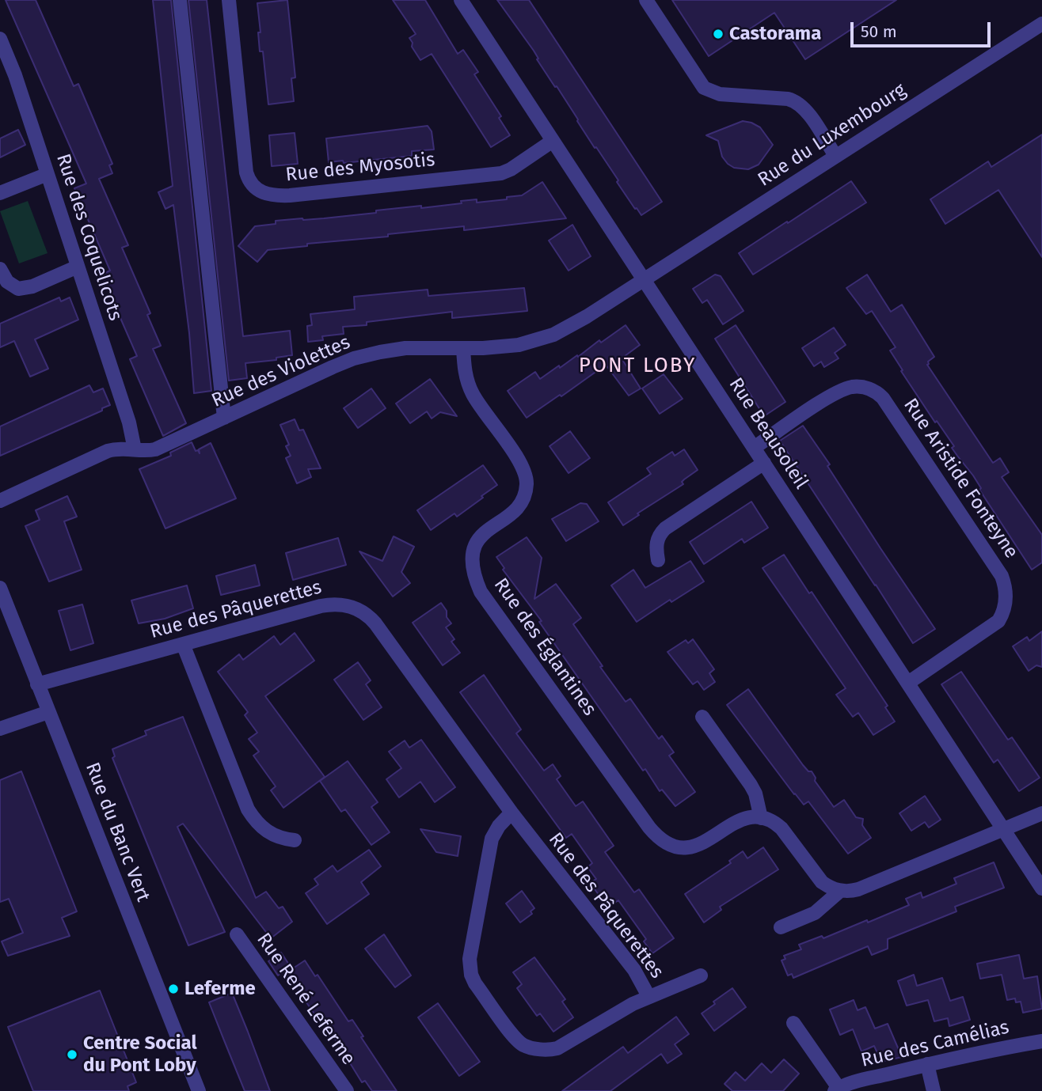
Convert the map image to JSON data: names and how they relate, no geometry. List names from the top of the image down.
{
  "streets": {
    "street": [
      "Rue du Luxembourg",
      "Rue des Myosotis",
      "Rue des Coquelicots",
      "Rue des Violettes",
      "Rue Beausoleil",
      "Rue Aristide Fonteyne",
      "Rue des Pâquerettes",
      "Rue des Églantines",
      "Rue du Banc Vert",
      "Rue René Leferme",
      "Rue des Camélias"
    ]
  },
  "crossings": [
    ["Rue du Luxembourg", "Rue des Violettes"],
    ["Rue du Luxembourg", "Rue Beausoleil"],
    ["Rue des Myosotis", "Rue Beausoleil"],
    ["Rue des Coquelicots", "Rue des Violettes"],
    ["Rue des Violettes", "Rue Beausoleil"],
    ["Rue des Violettes", "Rue des Églantines"],
    ["Rue Beausoleil", "Rue Aristide Fonteyne"],
    ["Rue des Pâquerettes", "Rue du Banc Vert"]
  ],
  "districts": ["PONT LOBY"],
  "places": ["Castorama", "Leferme", "Centre Social du Pont Loby"],
  "scale_bar": "50 m"
}
